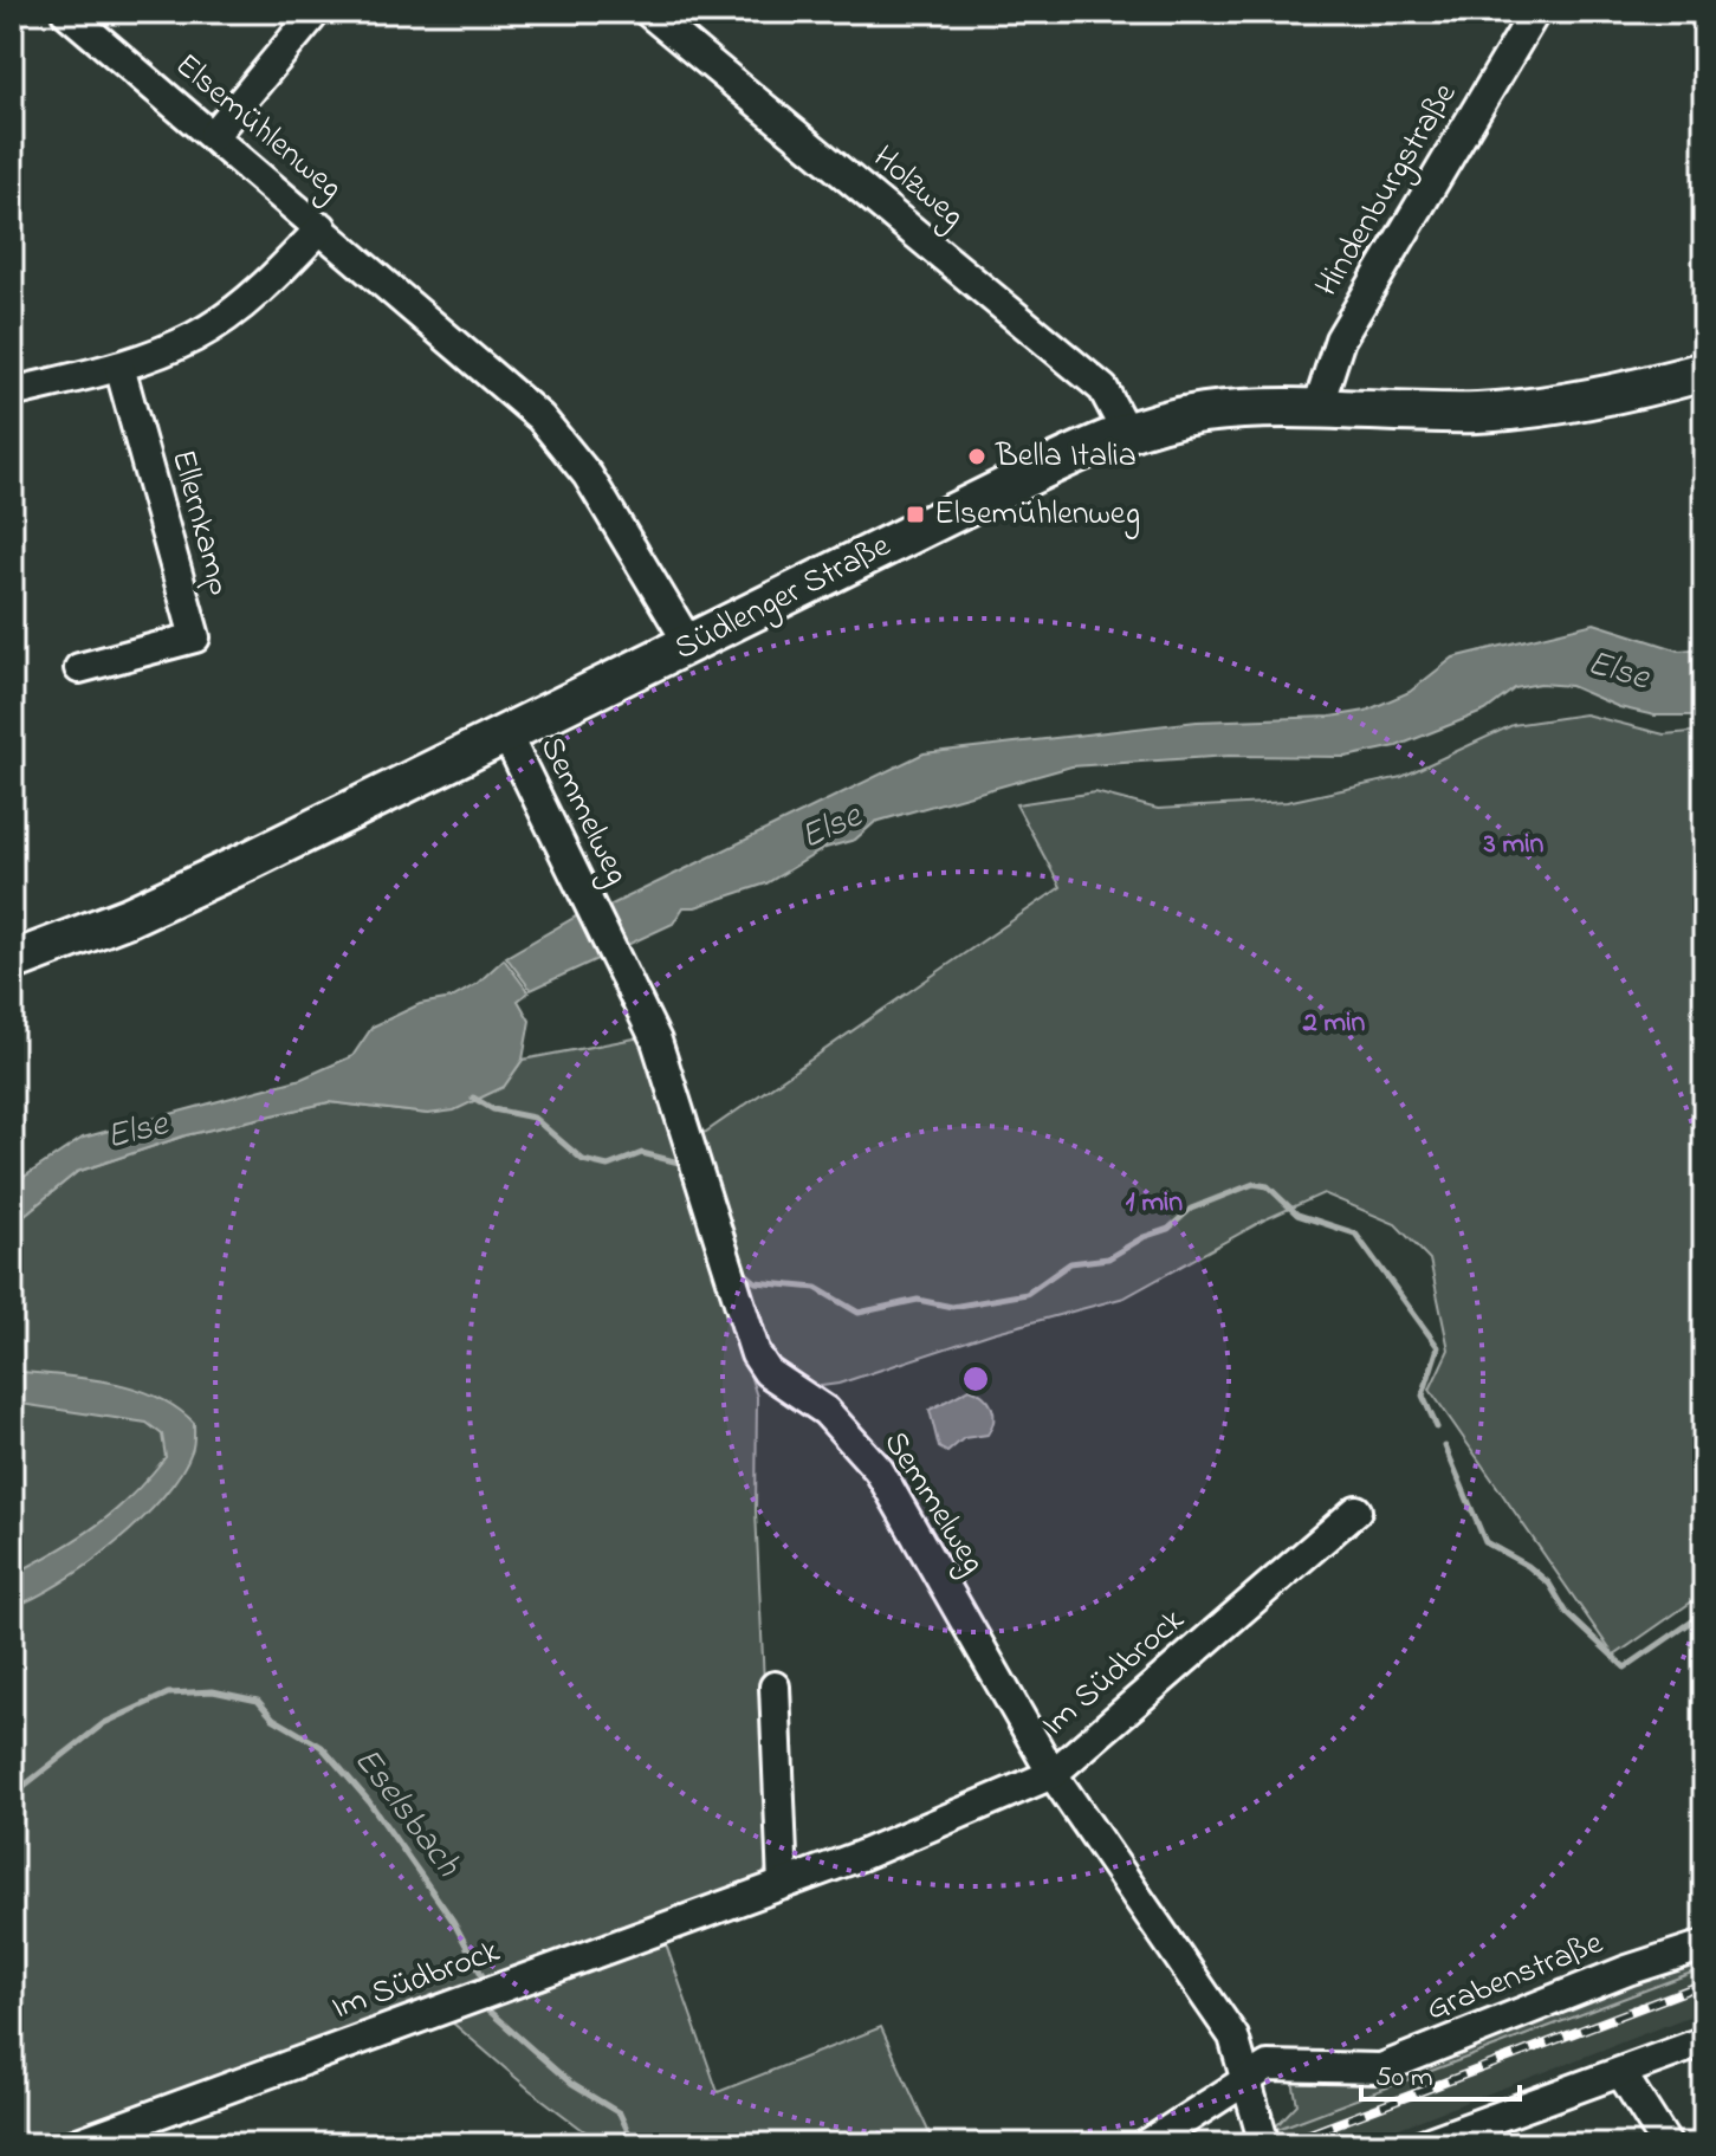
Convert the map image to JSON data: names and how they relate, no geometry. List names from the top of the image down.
{
  "streets": {
    "main road": ["Südlenger Straße"],
    "street": [
      "Elsemühlenweg",
      "Holzweg",
      "Hindenburgstraße",
      "Ellernkamp",
      "Semmelweg",
      "Im Südbrock",
      "Grabenstraße"
    ]
  },
  "crossings": [
    ["Elsemühlenweg", "Südlenger Straße"],
    ["Holzweg", "Südlenger Straße"],
    ["Hindenburgstraße", "Südlenger Straße"],
    ["Südlenger Straße", "Semmelweg"],
    ["Semmelweg", "Im Südbrock"],
    ["Semmelweg", "Grabenstraße"]
  ],
  "water": ["Else", "Eselsbach"],
  "places": {
    "other": ["Bella Italia"],
    "transit": ["Elsemühlenweg"]
  },
  "scale_bar": "50 m",
  "rings": ["3 min", "2 min", "1 min"]
}
